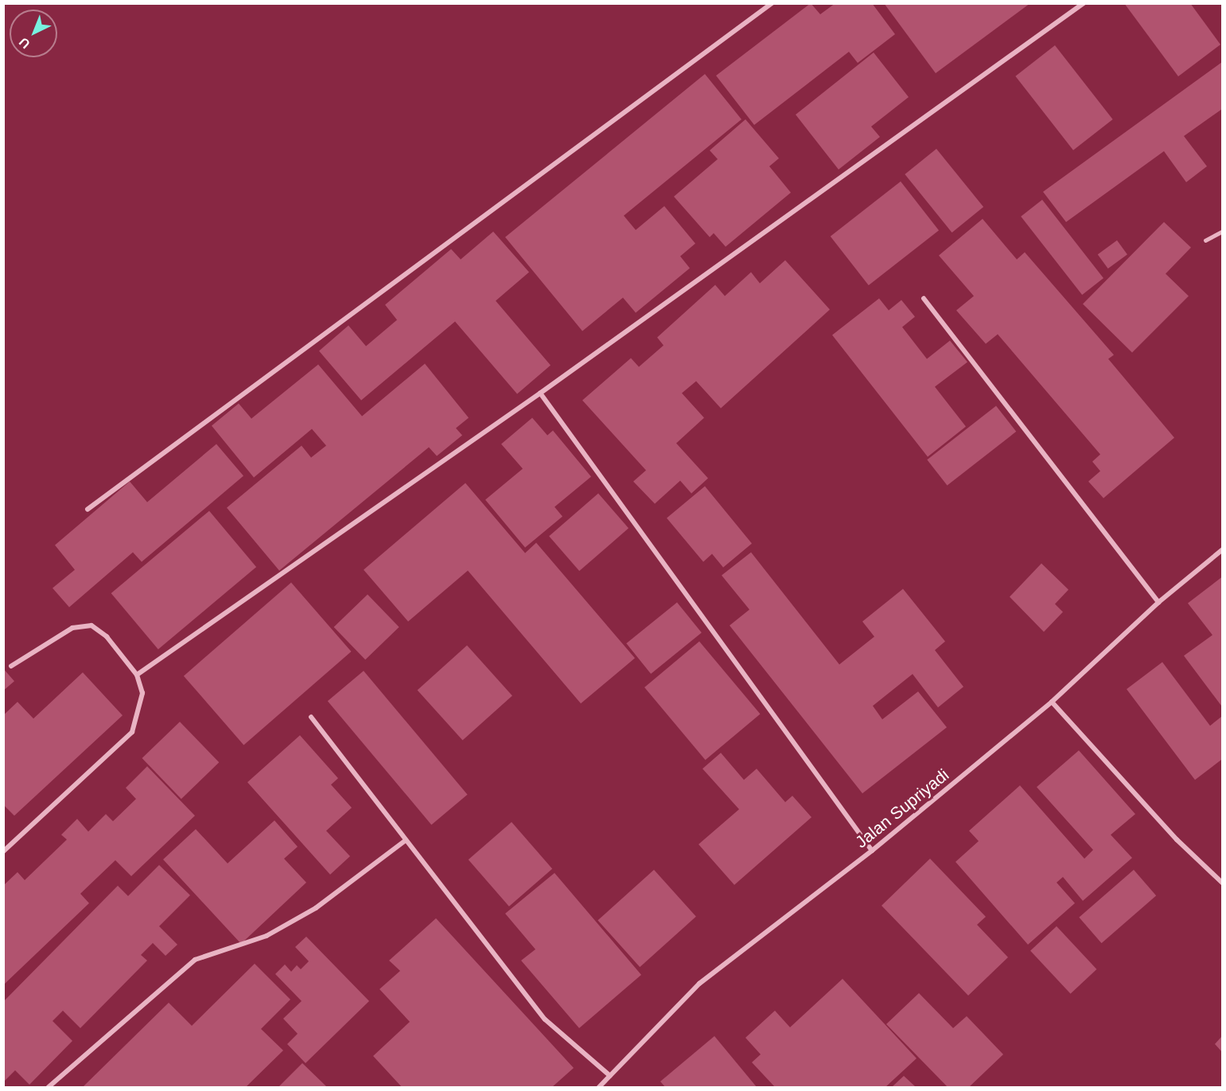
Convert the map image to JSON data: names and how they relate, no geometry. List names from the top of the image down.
{
  "streets": {
    "street": ["Jalan Supriyadi"]
  },
  "north": "bottom left"
}
